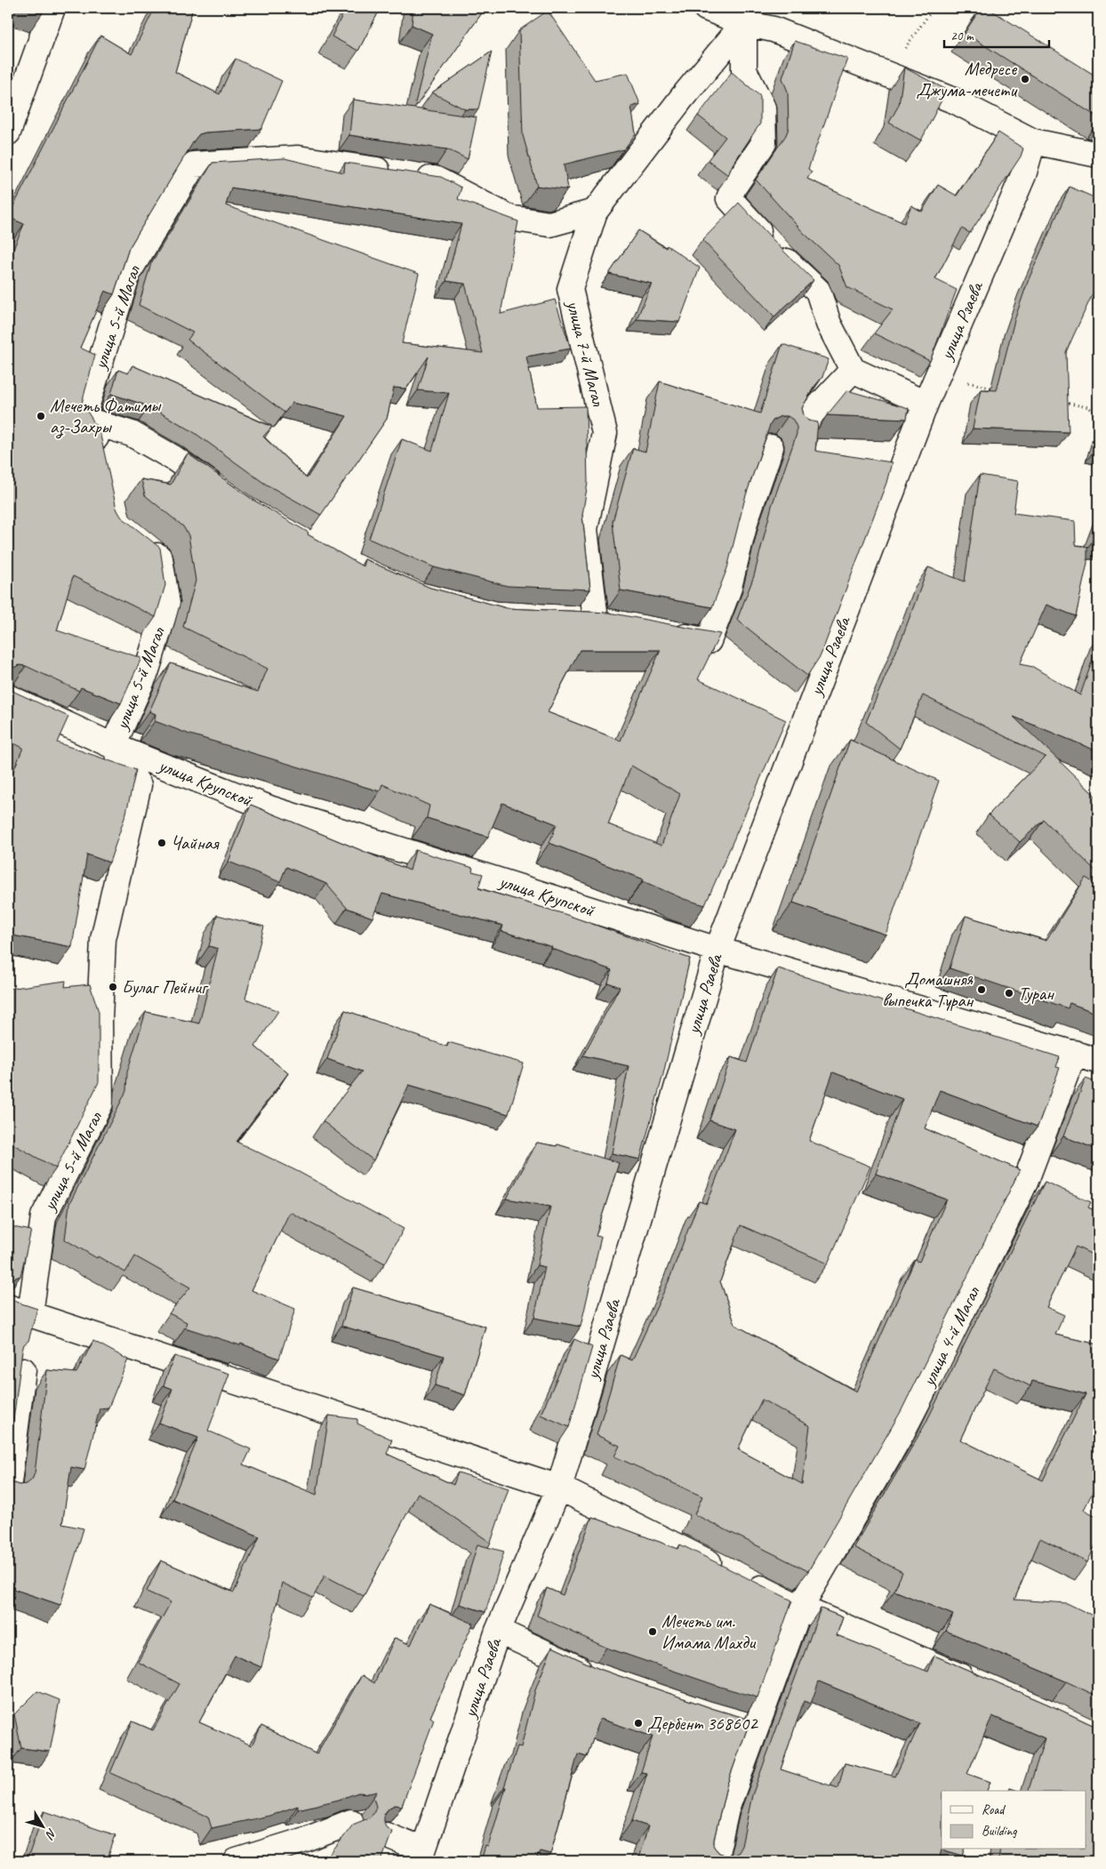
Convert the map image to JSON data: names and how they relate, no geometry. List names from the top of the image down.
{
  "streets": {
    "street": [
      "улица 5-й Магал",
      "улица Рзаева",
      "улица 7-й Магал",
      "улица Крупской",
      "улица 4-й Магал"
    ]
  },
  "crossings": [
    ["улица 5-й Магал", "улица 7-й Магал"],
    ["улица 5-й Магал", "улица Крупской"],
    ["улица Рзаева", "улица Крупской"],
    ["улица Крупской", "улица 4-й Магал"]
  ],
  "places": [
    "Медресе Джума-мечети",
    "Мечеть Фатимы аз-Захры",
    "Чайная",
    "Булаг Пейниг",
    "Домашняя выпечка Туран",
    "Туран",
    "Мечеть им. Имама Махди",
    "Дербент 368602"
  ],
  "legend": ["Road", "Building"],
  "scale_bar": "20 m",
  "north": "bottom right"
}
